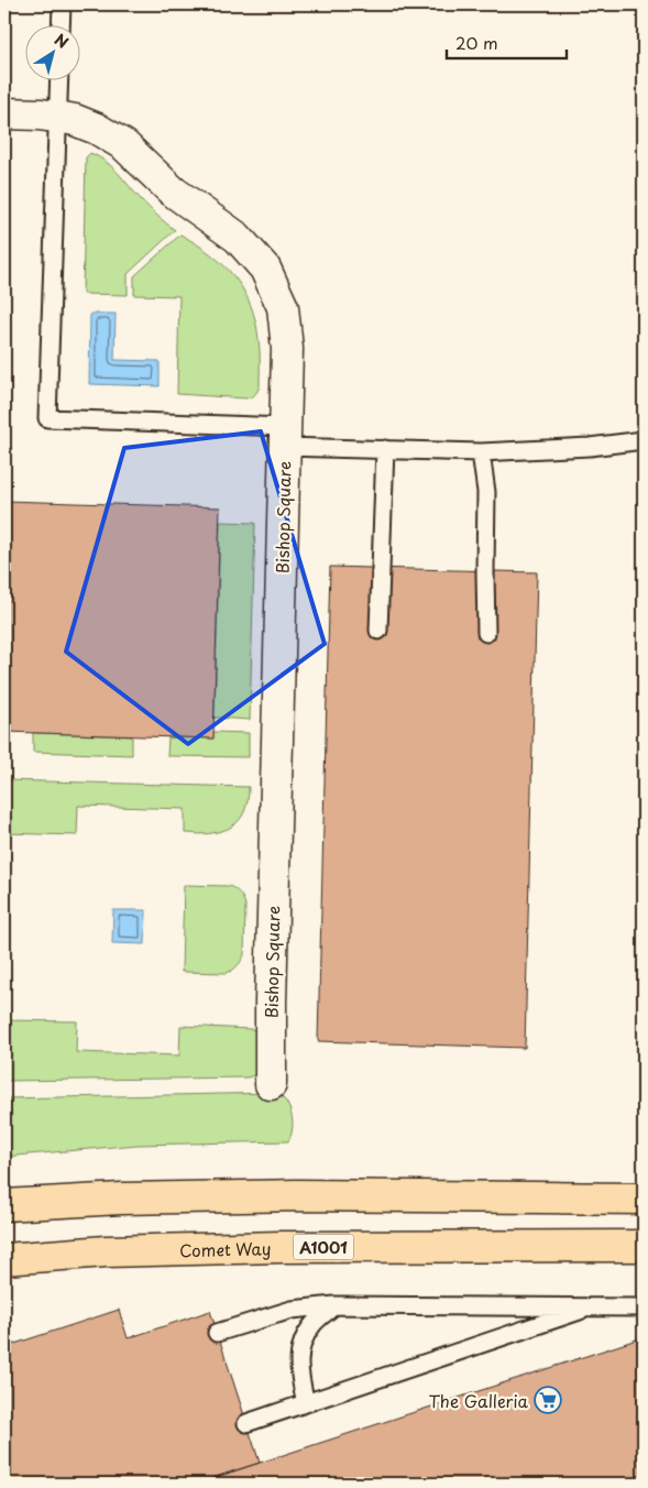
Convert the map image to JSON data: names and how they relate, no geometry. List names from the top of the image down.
{
  "streets": {
    "main road": ["A1001", "Comet Way"],
    "street": ["Bishop Square"]
  },
  "places": {
    "supermarket": ["The Galleria"]
  },
  "scale_bar": "20 m",
  "north": "top right"
}
